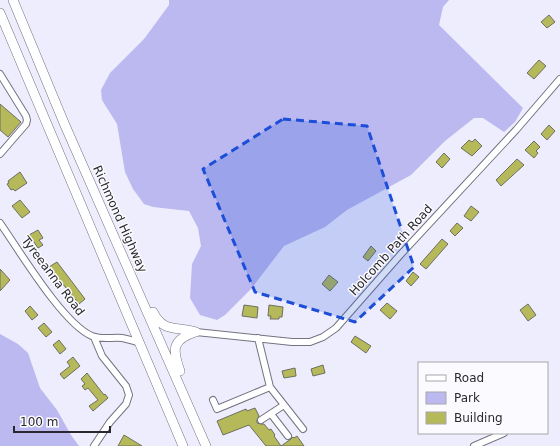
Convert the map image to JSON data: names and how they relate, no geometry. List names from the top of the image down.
{
  "streets": {
    "highway": ["Richmond Highway"],
    "street": ["Holcomb Path Road", "Tyreeanna Road"]
  },
  "legend": ["Road", "Park", "Building"],
  "scale_bar": "100 m"
}
